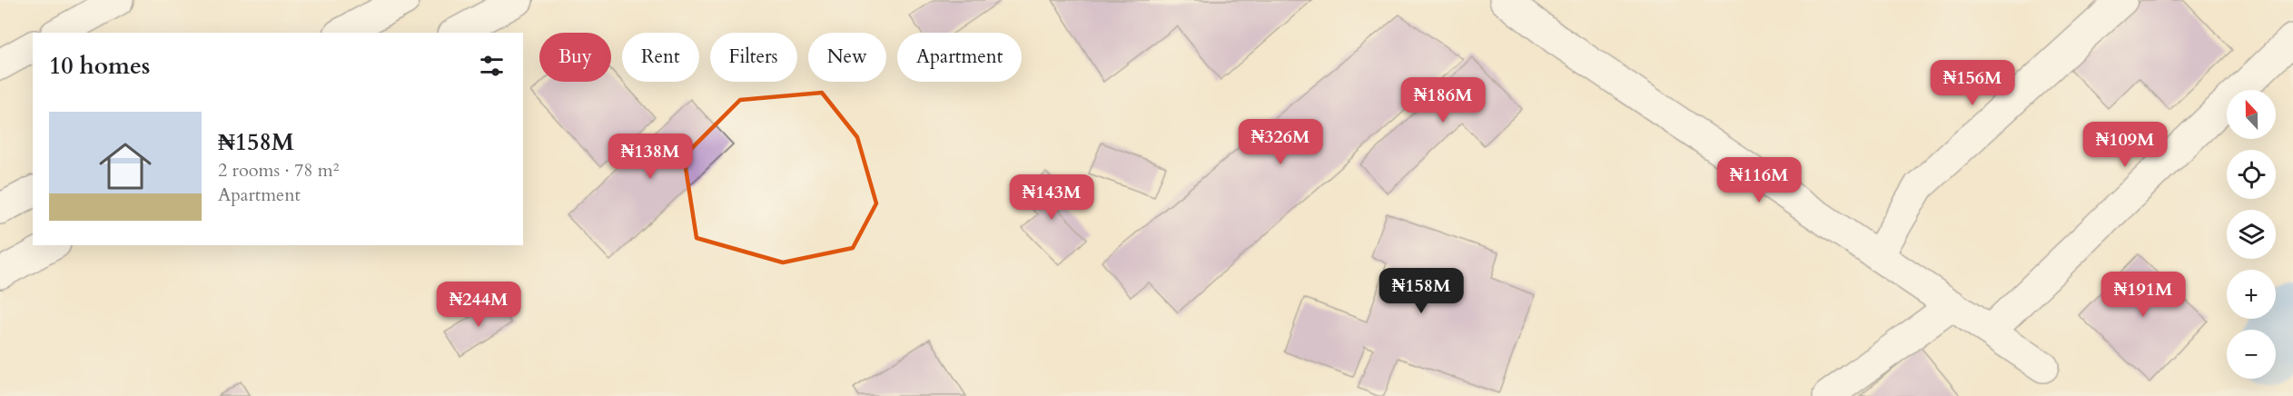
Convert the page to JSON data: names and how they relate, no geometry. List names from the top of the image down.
{
  "north": "top",
  "page": {
    "chip": [
      "Buy",
      "Rent",
      "Filters",
      "New",
      "Apartment"
    ],
    "heading": "10 homes",
    "price": [
      "₦156M",
      "₦186M",
      "₦326M",
      "₦109M",
      "₦138M",
      "₦116M",
      "₦143M",
      "₦158M",
      "₦191M",
      "₦244M"
    ],
    "map_buttons": ["+", "−"],
    "list": [
      {
        "name": "₦158M",
        "note": "2 rooms · 78 m² · Apartment"
      }
    ]
  }
}
